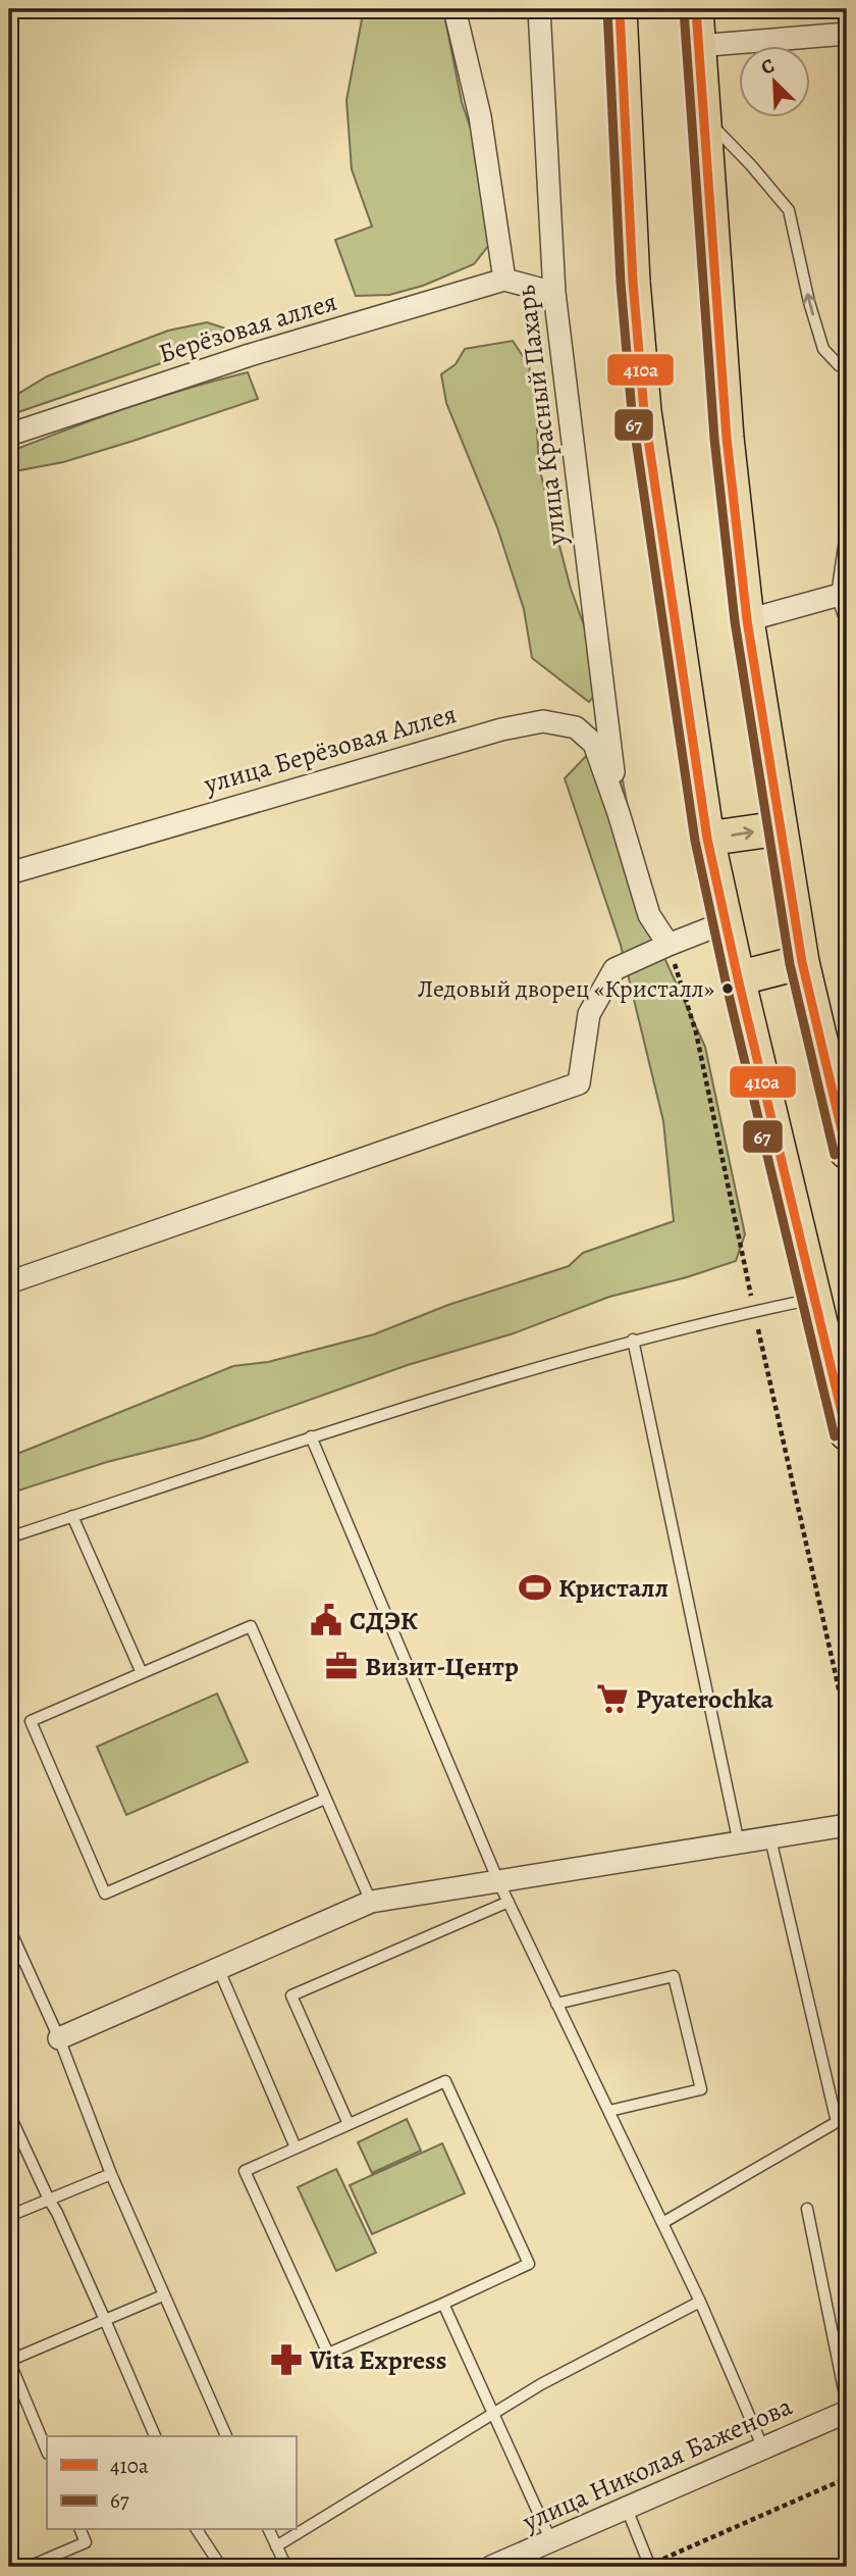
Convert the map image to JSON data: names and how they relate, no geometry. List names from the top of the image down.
{
  "streets": {
    "street": [
      "Берёзовая аллея",
      "улица Красный Пахарь",
      "улица Берёзовая Аллея",
      "улица Николая Баженова"
    ]
  },
  "crossings": [
    ["улица Красный Пахарь", "улица Берёзовая Аллея"]
  ],
  "places": {
    "other": ["Ледовый дворец «Кристалл»"],
    "sports": ["Кристалл"],
    "public building": ["СДЭК"],
    "office": ["Визит-Центр"],
    "supermarket": ["Pyaterochka"],
    "pharmacy": ["Vita Express"]
  },
  "lines": ["transit line 410а", "transit line 67"],
  "legend": ["410а", "67"],
  "north": "top left"
}
